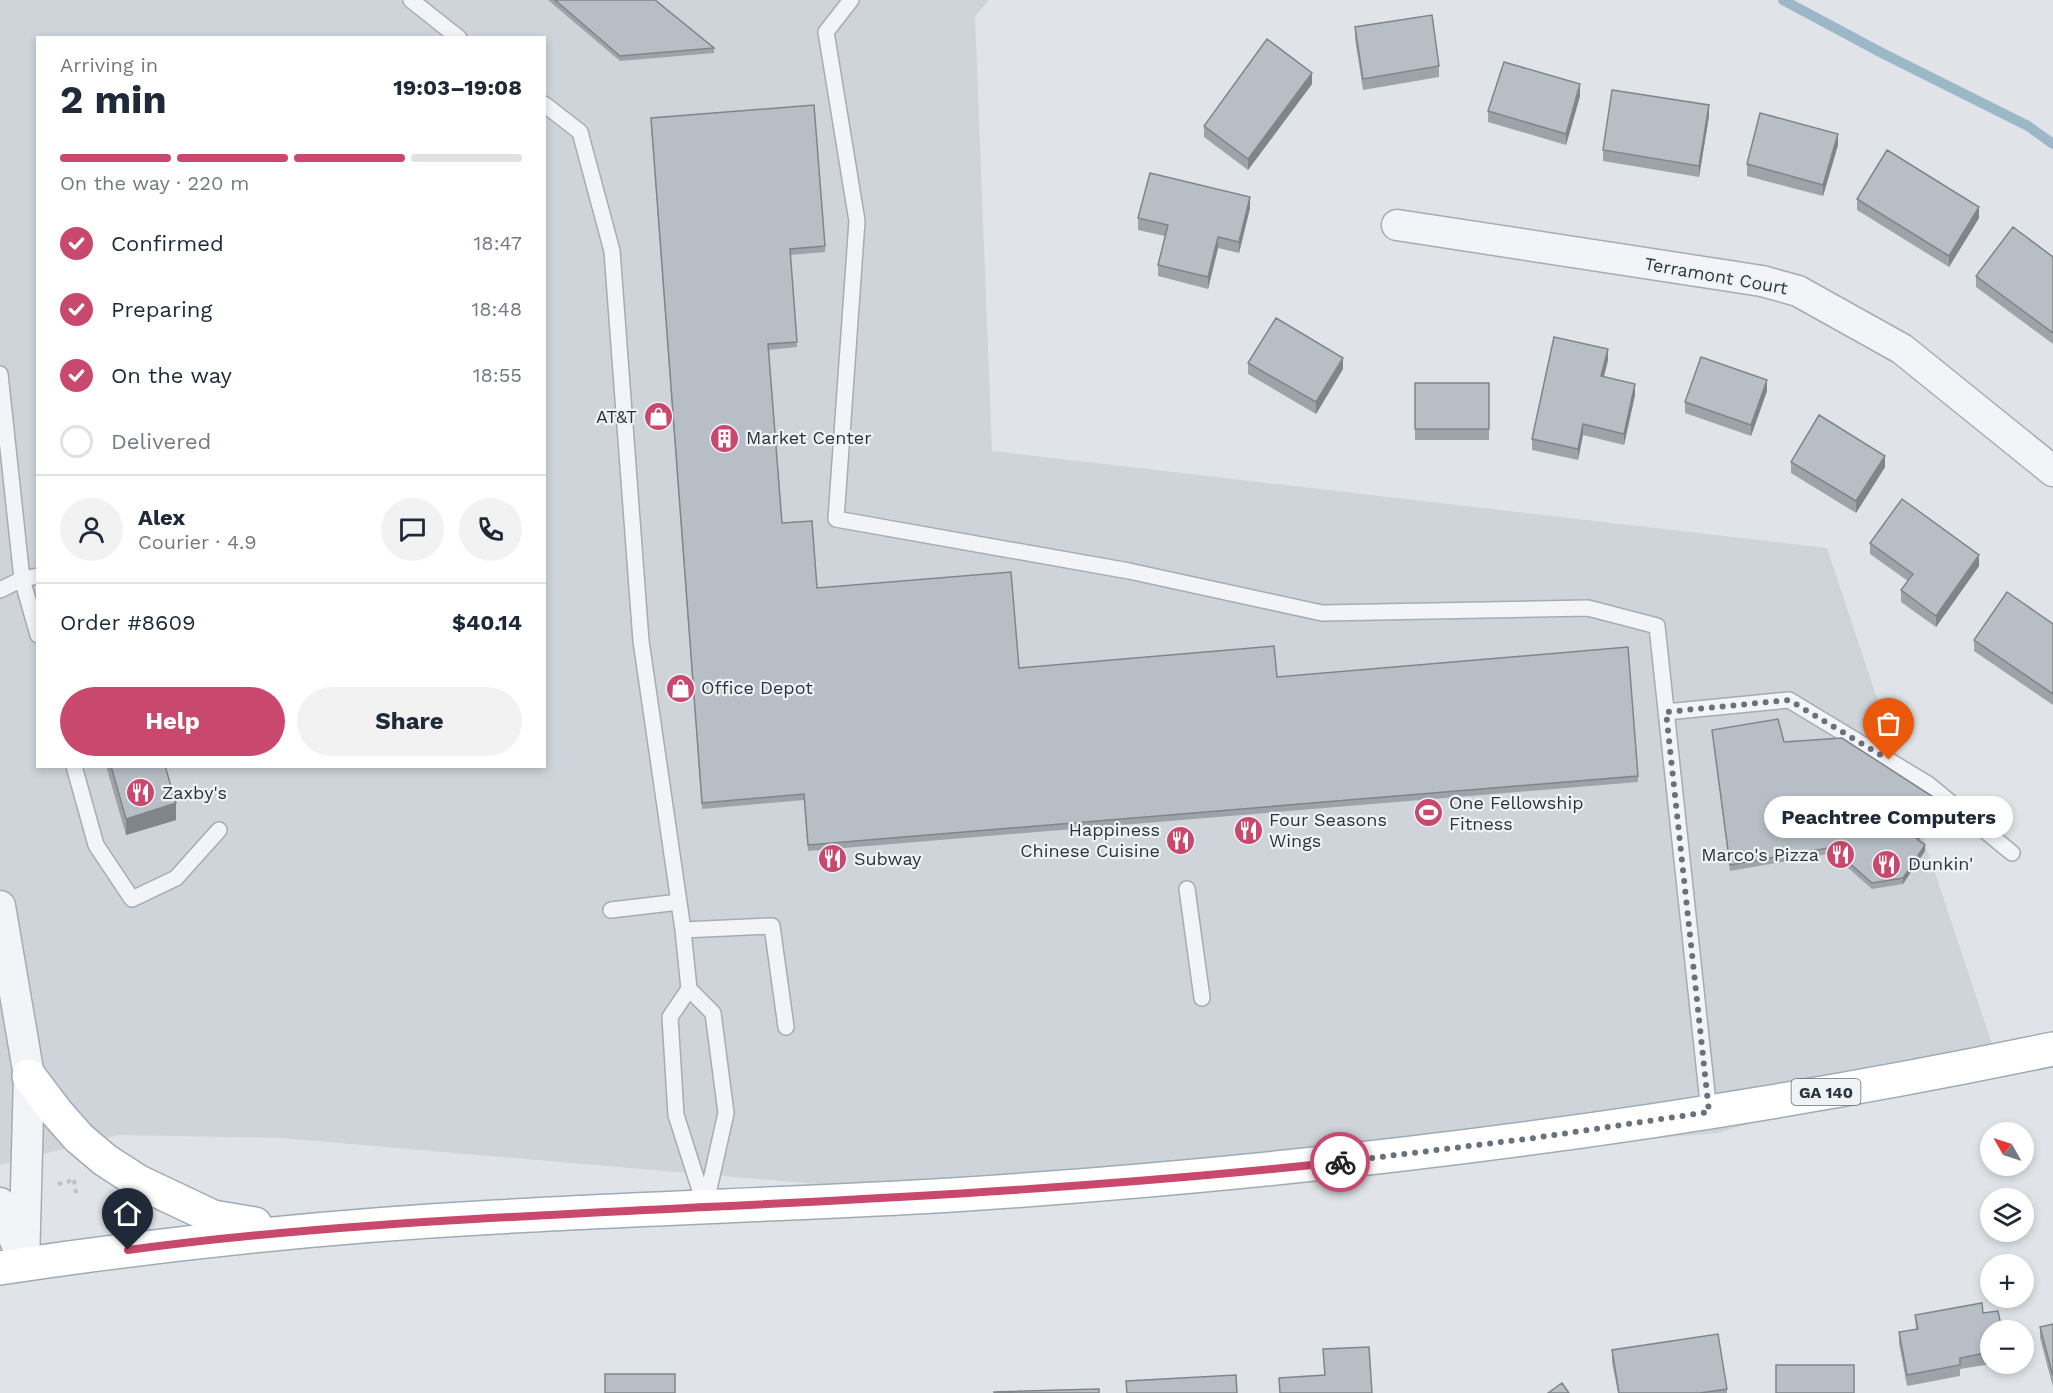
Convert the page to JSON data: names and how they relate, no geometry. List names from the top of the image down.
{
  "streets": {
    "main road": ["GA 140"],
    "street": ["Terramont Court"]
  },
  "places": {
    "shop": ["AT&T", "Office Depot"],
    "building": ["Market Center"],
    "other": ["Peachtree Computers"],
    "restaurant": [
      "Zaxby's",
      "Four Seasons Wings",
      "Happiness Chinese Cuisine",
      "Marco's Pizza",
      "Subway",
      "Dunkin'"
    ],
    "sports": ["One Fellowship Fitness"]
  },
  "north": "top left",
  "page": {
    "heading": ["2 min", "Arriving in", "19:03–19:08"],
    "panel": [
      "Alex",
      "Courier · 4.9",
      "Order #8609",
      "$40.14"
    ],
    "bar": "On the way · 220 m",
    "list": [
      ["Confirmed", "18:47"],
      ["Preparing", "18:48"],
      ["On the way", "18:55"],
      "Delivered"
    ],
    "buttons": ["Help", "Share"],
    "bubble": "Peachtree Computers",
    "map_buttons": ["+", "−"]
  }
}
